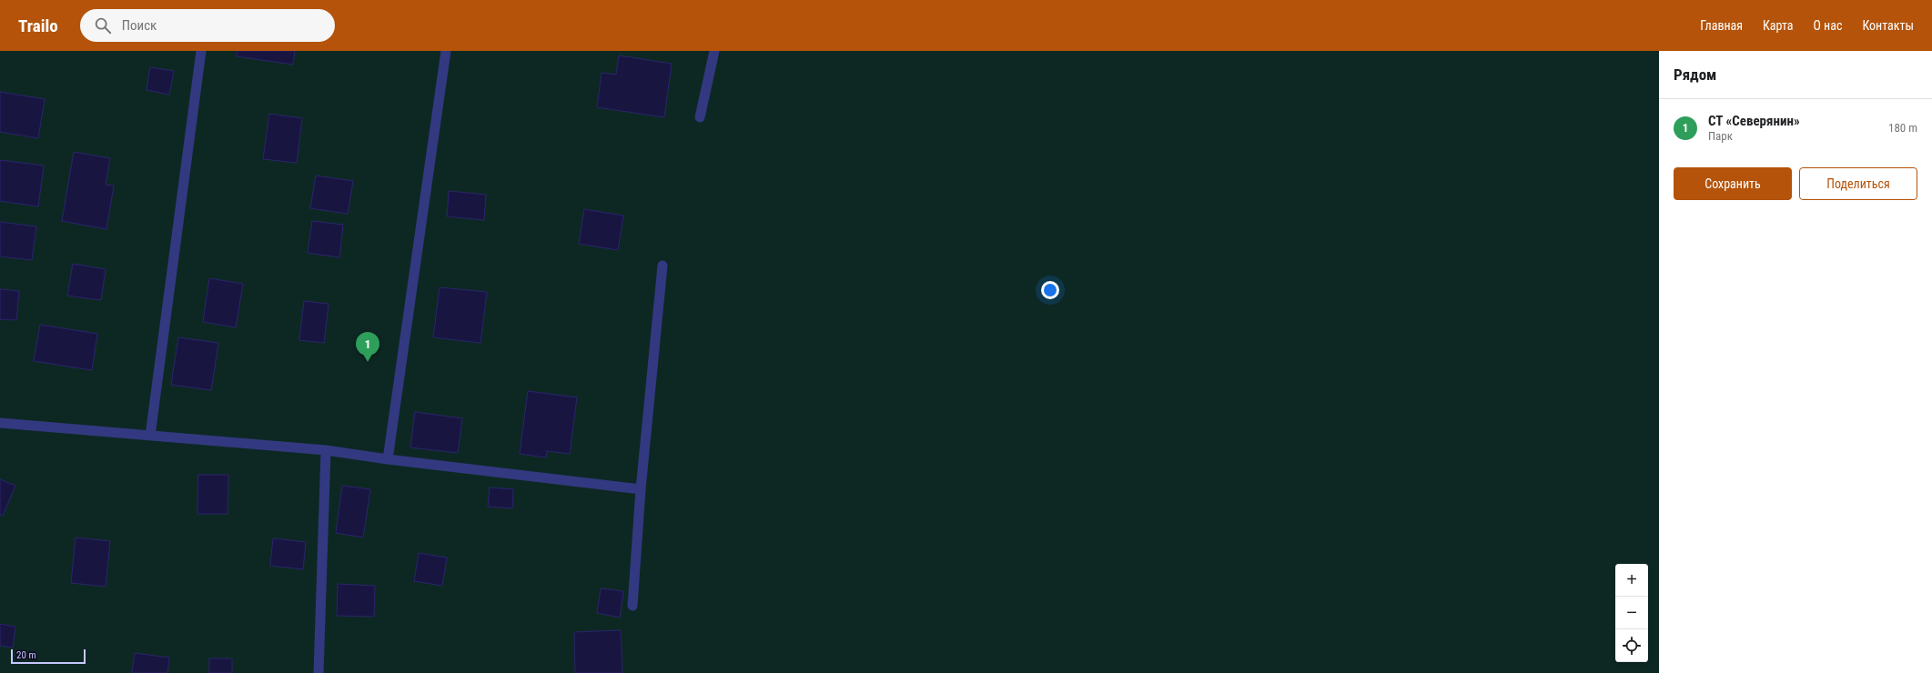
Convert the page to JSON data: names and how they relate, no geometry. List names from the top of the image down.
{
  "scale_bar": "20 m",
  "page": {
    "header": "Trailo",
    "search": "Поиск",
    "nav": [
      "Главная",
      "Карта",
      "О нас",
      "Контакты"
    ],
    "heading": "Рядом",
    "list": [
      {
        "mark": "1",
        "name": "СТ «Северянин»",
        "note": "Парк",
        "value": "180 m"
      }
    ],
    "buttons": ["Сохранить", "Поделиться"],
    "pins": "1",
    "map_buttons": ["+", "−"],
    "scale": "20 m"
  }
}
